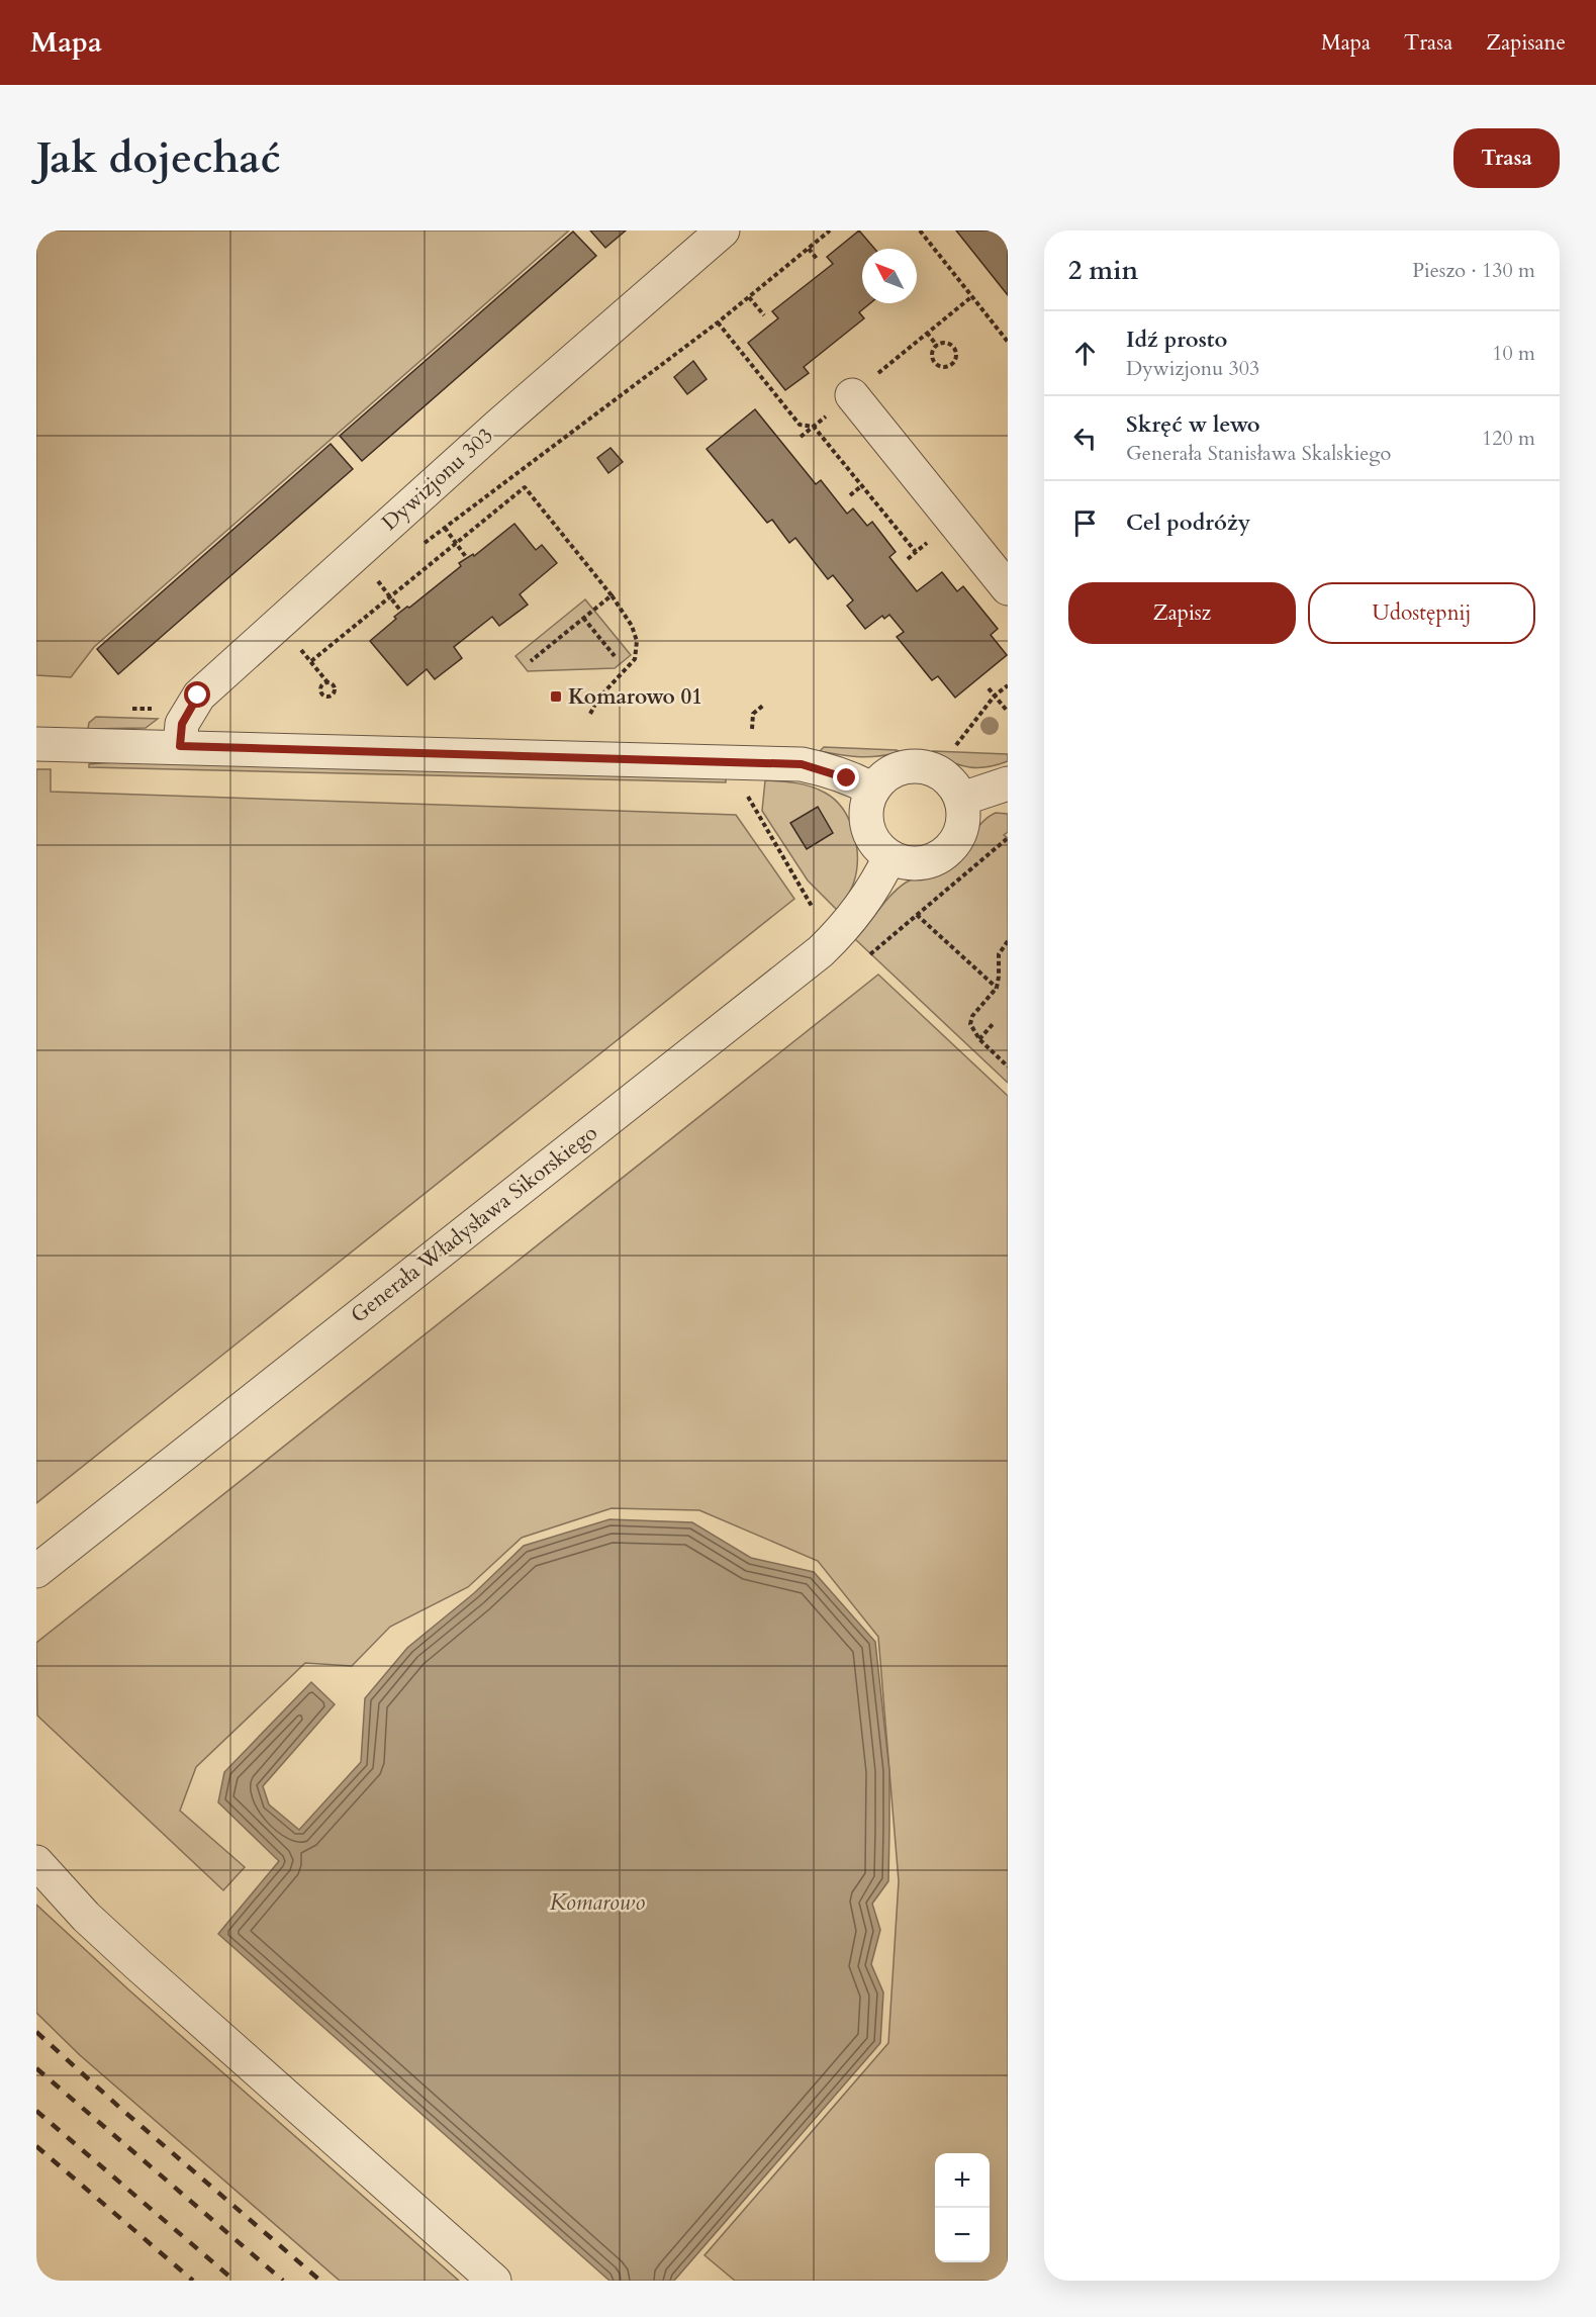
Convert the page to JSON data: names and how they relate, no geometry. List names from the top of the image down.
{
  "streets": {
    "street": ["Dywizjonu 303", "Generała Władysława Sikorskiego"]
  },
  "water": ["Komarowo"],
  "places": {
    "transit": ["Komarowo 01"]
  },
  "north": "top left",
  "page": {
    "header": "Mapa",
    "nav": ["Mapa", "Trasa", "Zapisane"],
    "buttons": [
      "Trasa",
      ["Zapisz", "Udostępnij"]
    ],
    "title": "Jak dojechać",
    "heading": ["2 min", "Pieszo · 130 m"],
    "list": [
      ["Idź prosto", "Dywizjonu 303", "10 m"],
      ["Skręć w lewo", "Generała Stanisława Skalskiego", "120 m"],
      "Cel podróży"
    ],
    "map_buttons": ["+", "−"]
  }
}
